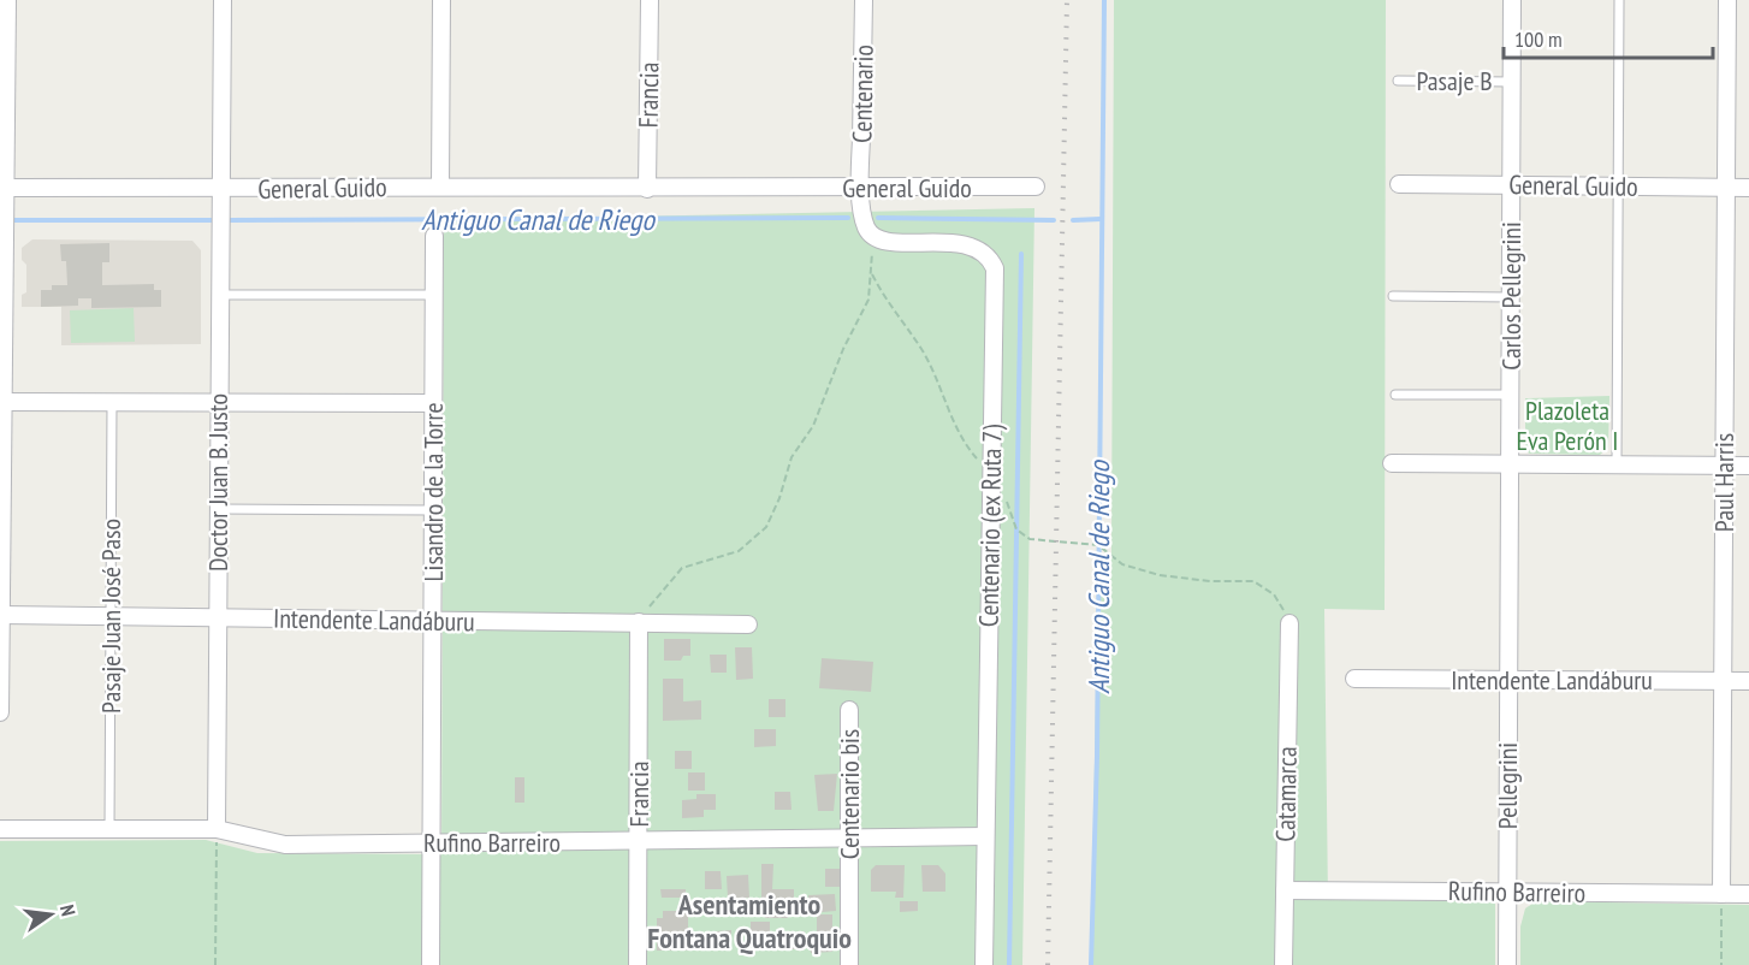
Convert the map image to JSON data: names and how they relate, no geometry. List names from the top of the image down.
{
  "streets": {
    "street": [
      "Centenario",
      "Francia",
      "General Guido",
      "Carlos Pellegrini",
      "Doctor Juan B. Justo",
      "Paul Harris",
      "Lisandro de la Torre",
      "Centenario (ex Ruta 7)",
      "Intendente Landáburu",
      "Pellegrini",
      "Centenario bis",
      "Catamarca",
      "Rufino Barreiro"
    ],
    "lane": ["Pasaje B", "Pasaje Juan José Paso"]
  },
  "crossings": [
    ["Pasaje B", "Carlos Pellegrini"],
    ["Centenario", "General Guido"],
    ["Francia", "General Guido"],
    ["Francia", "Intendente Landáburu"],
    ["Francia", "Rufino Barreiro"],
    ["General Guido", "Carlos Pellegrini"],
    ["General Guido", "Doctor Juan B. Justo"],
    ["General Guido", "Paul Harris"],
    ["Carlos Pellegrini", "Intendente Landáburu"],
    ["Carlos Pellegrini", "Pellegrini"],
    ["Doctor Juan B. Justo", "Intendente Landáburu"],
    ["Doctor Juan B. Justo", "Rufino Barreiro"],
    ["Paul Harris", "Intendente Landáburu"],
    ["Paul Harris", "Rufino Barreiro"],
    ["Lisandro de la Torre", "Intendente Landáburu"],
    ["Lisandro de la Torre", "Rufino Barreiro"],
    ["Centenario (ex Ruta 7)", "Rufino Barreiro"],
    ["Pasaje Juan José Paso", "Intendente Landáburu"],
    ["Pasaje Juan José Paso", "Rufino Barreiro"],
    ["Intendente Landáburu", "Pellegrini"],
    ["Pellegrini", "Rufino Barreiro"],
    ["Centenario bis", "Rufino Barreiro"],
    ["Catamarca", "Rufino Barreiro"]
  ],
  "districts": ["Asentamiento Fontana Quatroquio"],
  "water": ["Antiguo Canal de Riego"],
  "parks": ["Plazoleta Eva Perón I"],
  "scale_bar": "100 m",
  "north": "right"
}
